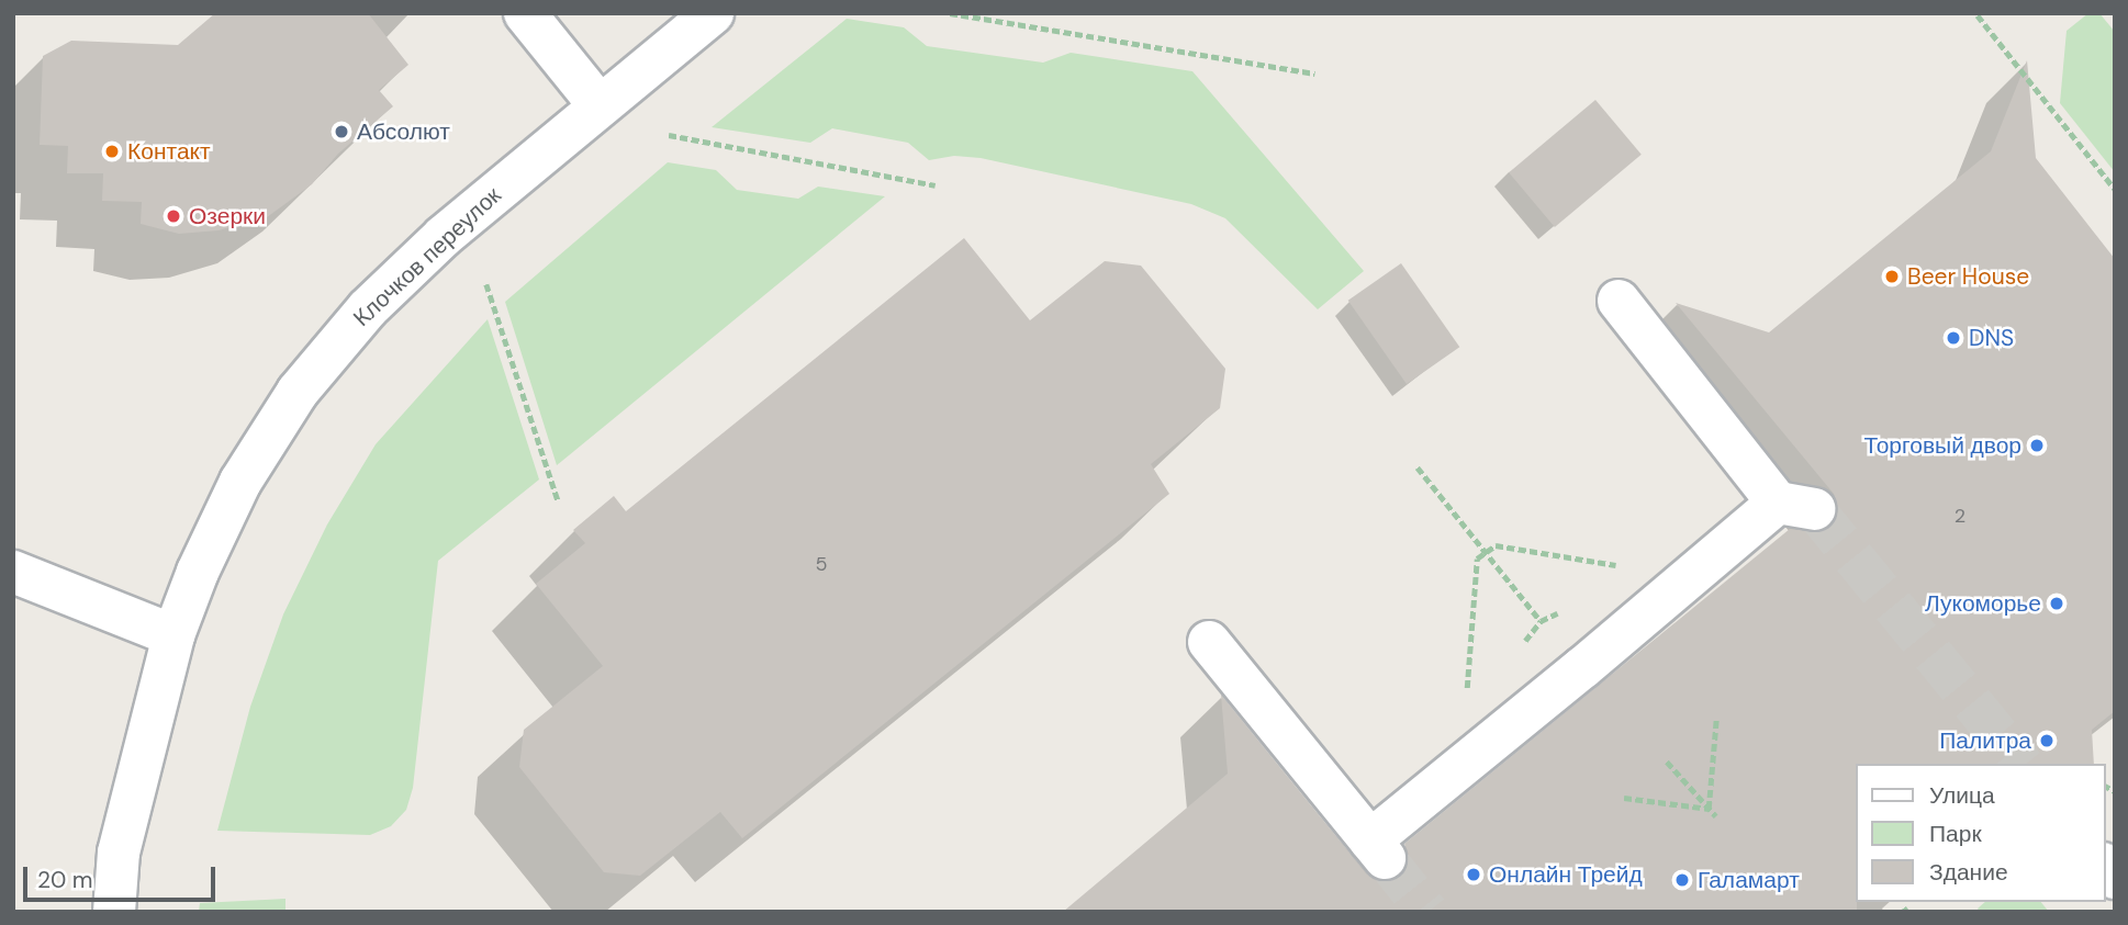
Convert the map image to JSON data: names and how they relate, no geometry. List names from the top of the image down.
{
  "streets": {
    "street": ["Клочков переулок"]
  },
  "places": [
    "Абсолют",
    "Контакт",
    "Озерки",
    "Beer House",
    "DNS",
    "Торговый двор",
    "Лукоморье",
    "Палитра",
    "Онлайн Трейд",
    "Галамарт"
  ],
  "house_numbers": ["2", "5"],
  "legend": ["Улица", "Парк", "Здание"],
  "scale_bar": "20 m"
}
